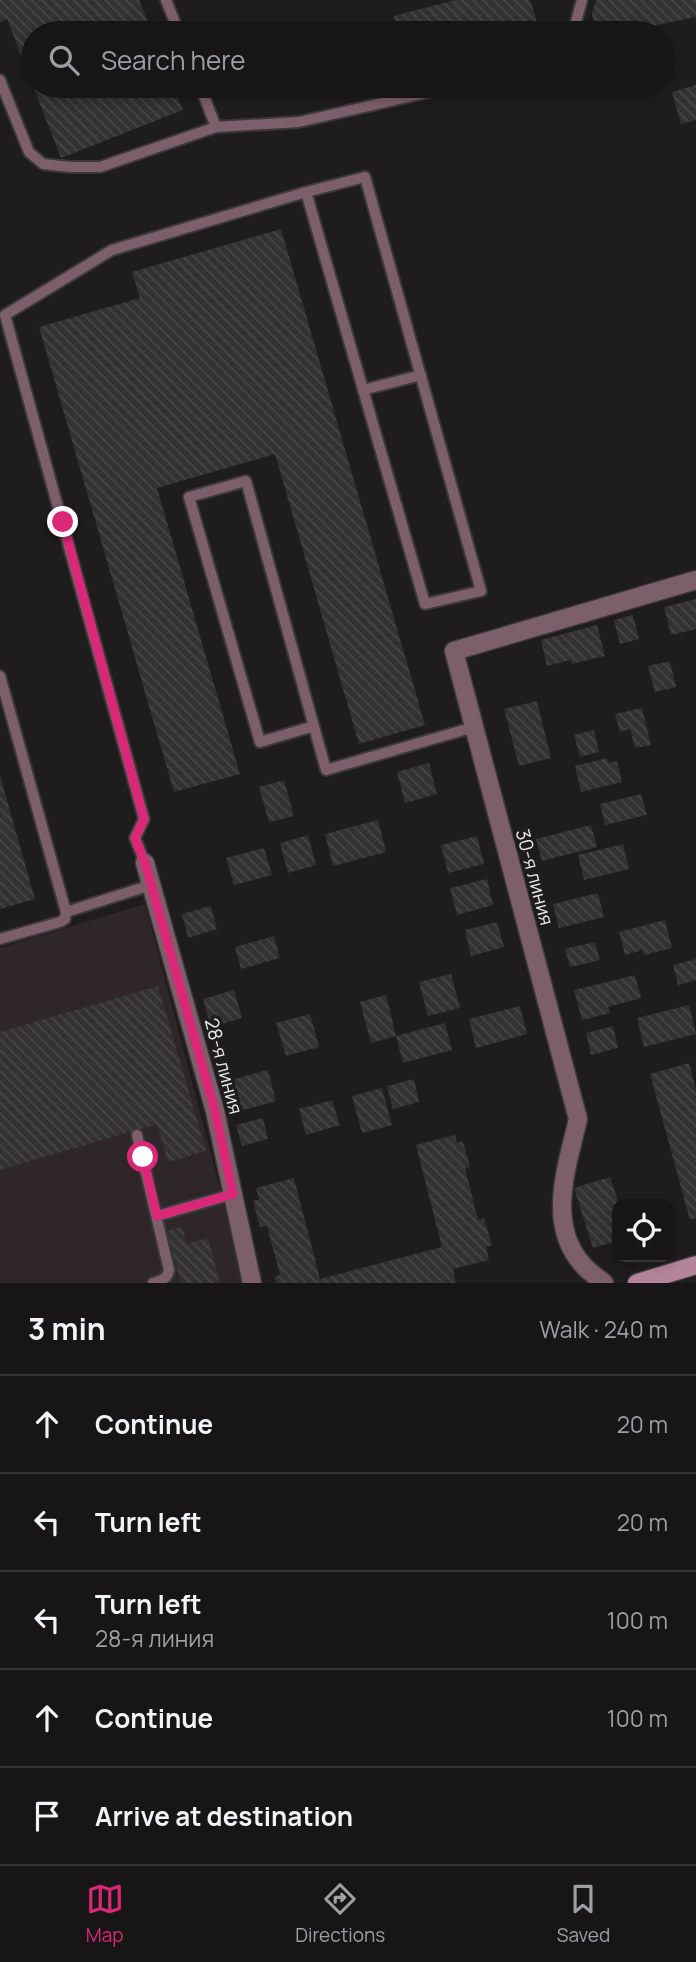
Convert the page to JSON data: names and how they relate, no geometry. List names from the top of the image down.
{
  "streets": {
    "street": ["30-я линия", "28-я линия"]
  },
  "page": {
    "search": "Search here",
    "heading": ["3 min", "Walk · 240 m"],
    "list": [
      ["Continue", "20 m"],
      ["Turn left", "20 m"],
      ["Turn left", "28-я линия", "100 m"],
      ["Continue", "100 m"],
      "Arrive at destination"
    ],
    "nav": ["Map", "Directions", "Saved"]
  }
}
